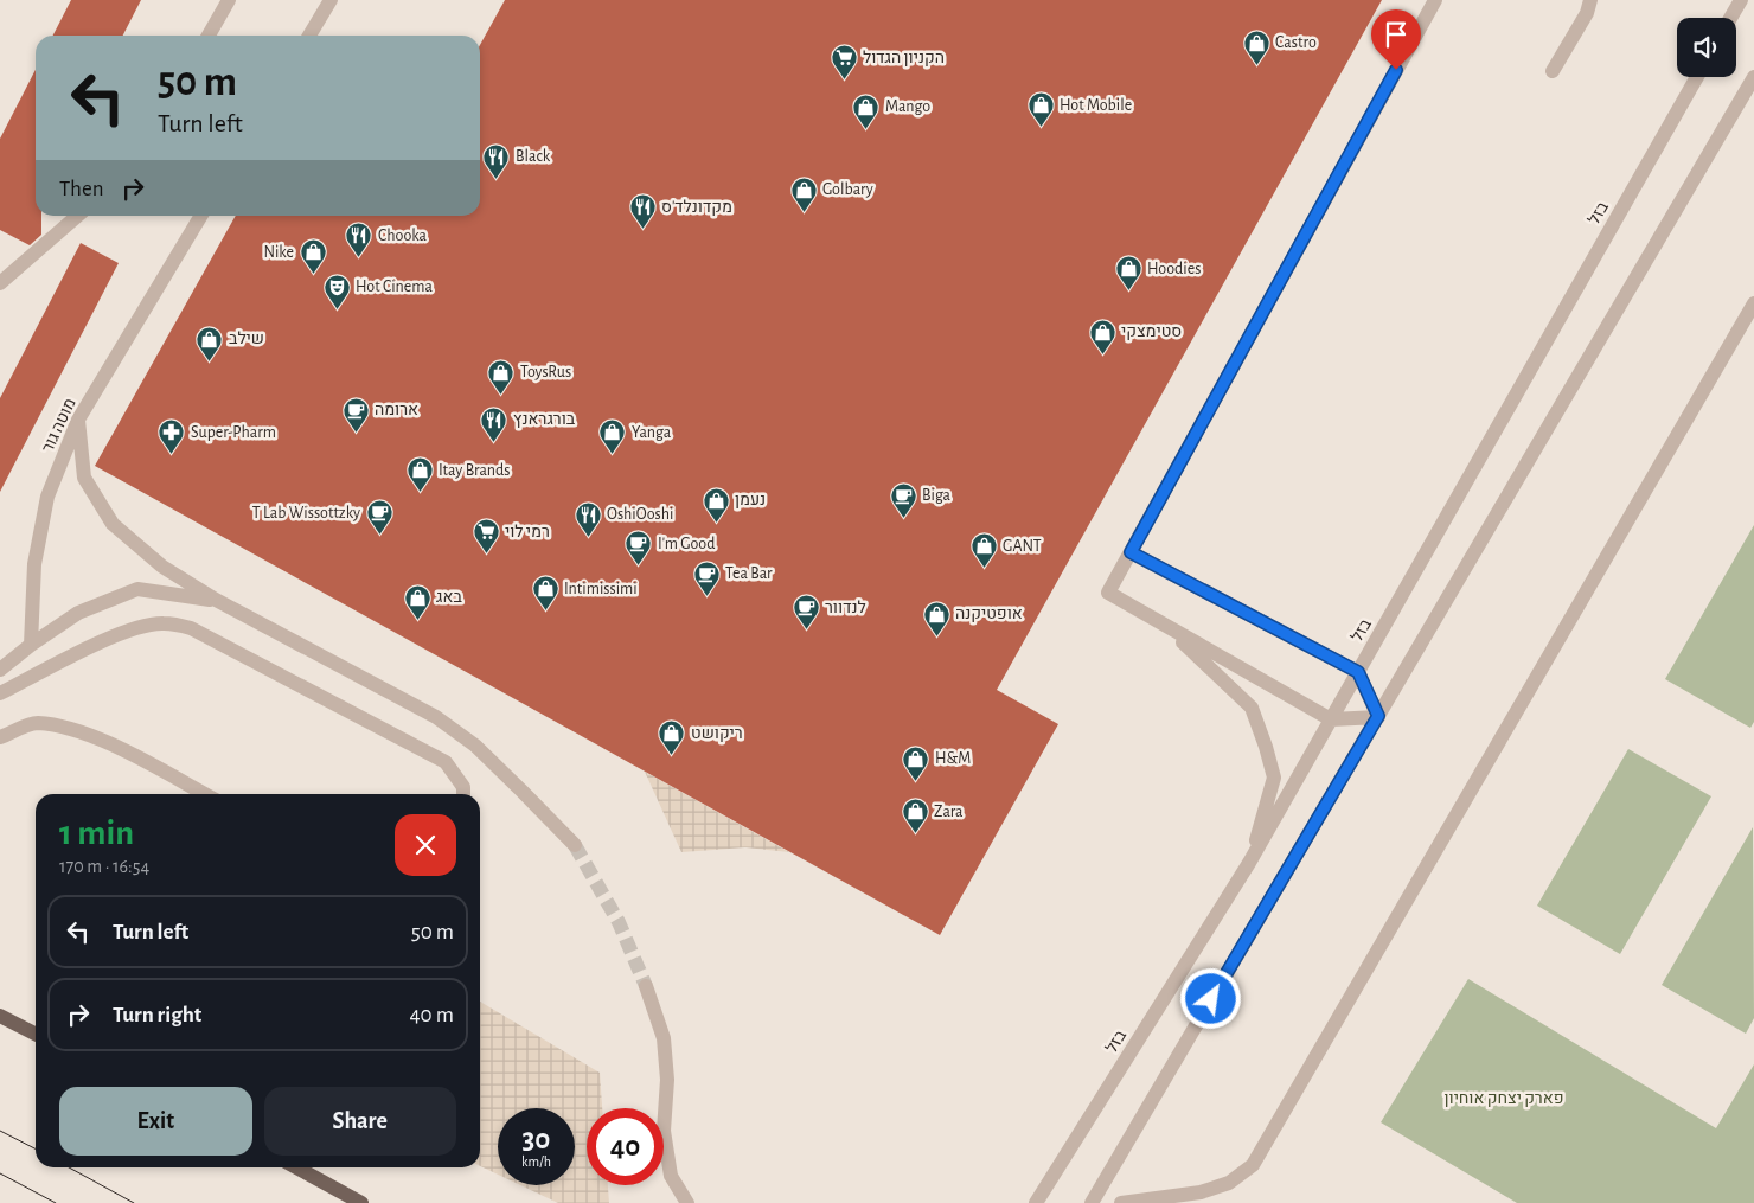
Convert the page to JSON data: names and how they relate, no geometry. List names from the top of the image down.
{
  "streets": {
    "street": ["בזל", "מוטה גור"]
  },
  "parks": ["פארק יצחק אוחיון"],
  "places": {
    "shop": [
      "Castro",
      "Hot Mobile",
      "Mango",
      "Golbary",
      "Nike",
      "Hoodies",
      "סטימצקי",
      "שילב",
      "ToysRus",
      "Yanga",
      "Itay Brands",
      "נעמן",
      "GANT",
      "Intimissimi",
      "באג",
      "אופטיקנה",
      "ריקושט",
      "H&M",
      "Zara"
    ],
    "supermarket": ["הקניון הגדול", "רמי לוי"],
    "restaurant": [
      "Black",
      "מקדונלד'ס",
      "Chooka",
      "בורגראנץ",
      "OshiOoshi"
    ],
    "theatre": ["Hot Cinema"],
    "cafe": [
      "ארומה",
      "Biga",
      "T Lab Wissottzky",
      "I'm Good",
      "Tea Bar",
      "לנדוור"
    ],
    "pharmacy": ["Super-Pharm"]
  },
  "page": {
    "turn": ["50 m", "Turn left"],
    "then": "Then",
    "heading": ["1 min", "170 m · 16:54"],
    "list": [
      {
        "name": "Turn left",
        "value": "50 m"
      },
      {
        "name": "Turn right",
        "value": "40 m"
      }
    ],
    "buttons": ["Exit", "Share"],
    "speed": "30 km/h",
    "limit": "40"
  }
}
